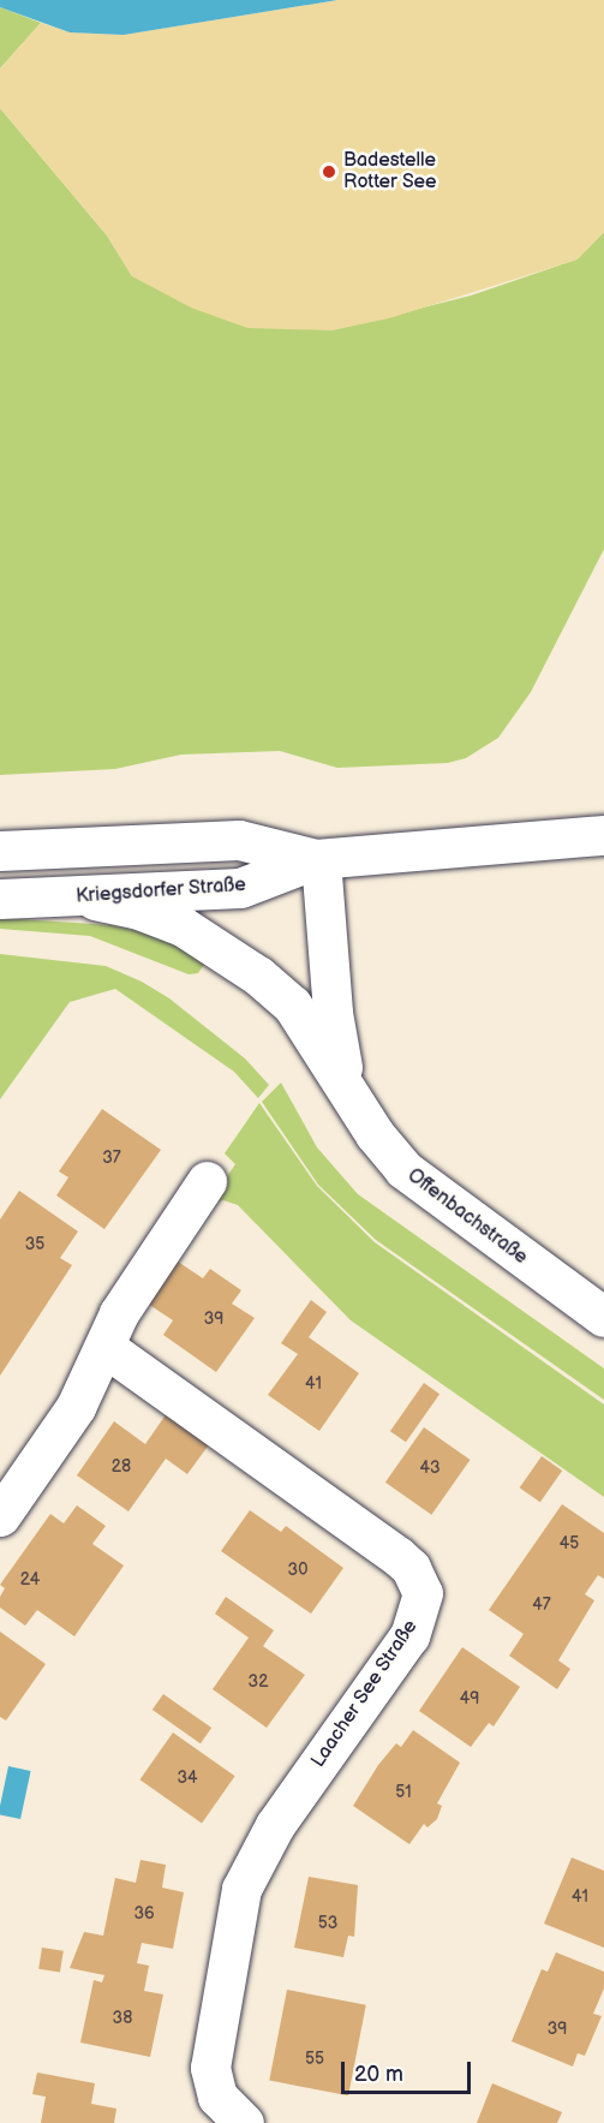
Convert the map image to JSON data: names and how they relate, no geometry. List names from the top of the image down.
{
  "streets": {
    "street": ["Kriegsdorfer Straße", "Offenbachstraße", "Laacher See Straße"]
  },
  "crossings": [
    ["Kriegsdorfer Straße", "Offenbachstraße"]
  ],
  "places": ["Badestelle Rotter See"],
  "house_numbers": [
    "37",
    "35",
    "39",
    "41",
    "28",
    "43",
    "45",
    "30",
    "24",
    "47",
    "32",
    "49",
    "34",
    "51",
    "41",
    "36",
    "53",
    "38",
    "39",
    "55"
  ],
  "scale_bar": "20 m"
}
